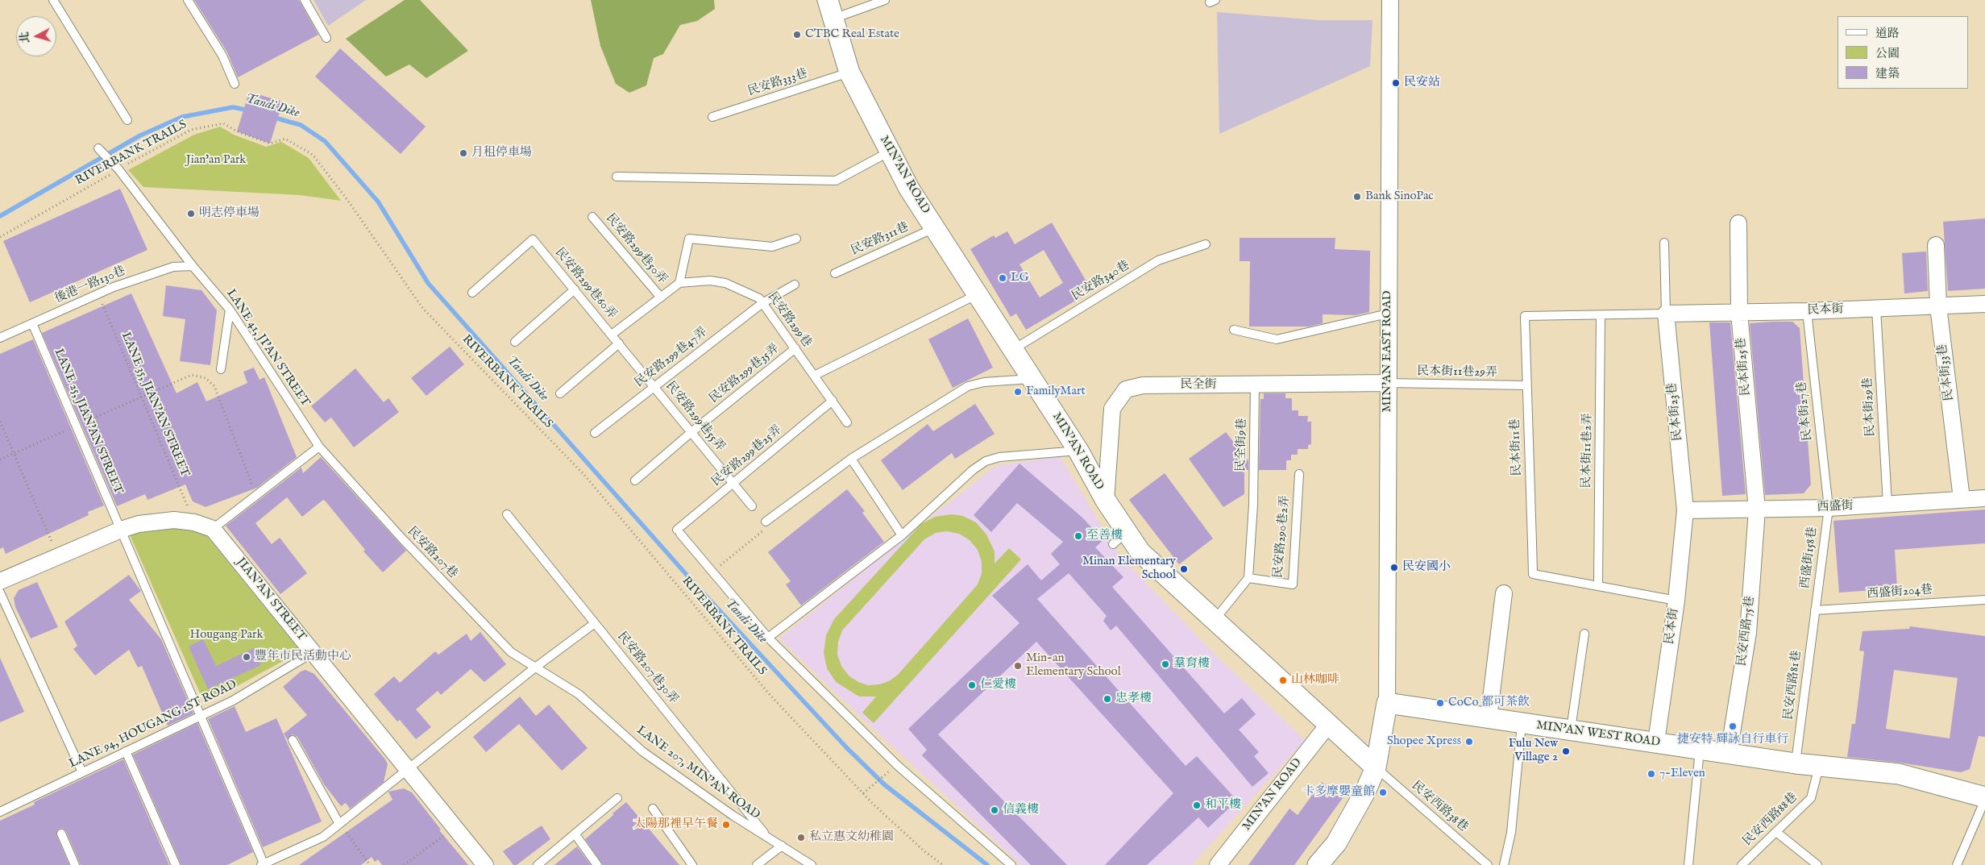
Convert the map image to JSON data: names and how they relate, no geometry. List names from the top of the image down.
{
  "streets": {
    "street": [
      "MIN'AN ROAD",
      "民本街",
      "MIN'AN EAST ROAD",
      "民本街25巷",
      "民本街33巷",
      "民全街",
      "民本街23巷",
      "西盛街",
      "JIAN'AN STREET",
      "民安西路75巷",
      "MIN'AN WEST ROAD"
    ],
    "lane": [
      "民安路333巷",
      "民安路311巷",
      "民安路299巷50弄",
      "民安路340巷",
      "民安路299巷60弄",
      "後港一路130巷",
      "民安路299巷",
      "LANE 41, JI'AN STREET",
      "民安路299巷47弄",
      "民本街11巷29弄",
      "民安路299巷35弄",
      "民本街29巷",
      "民本街27巷",
      "民安路299巷55弄",
      "LANE 25, JIAN'AN STREET",
      "民全街9巷",
      "民本街11巷",
      "民本街11巷2弄",
      "民安路299巷25弄",
      "民安路290巷2弄",
      "民安路207巷",
      "西盛街158巷",
      "西盛街204巷",
      "民安路207巷30弄",
      "民安西路81巷",
      "LANE 94, HOUGANG 1ST ROAD",
      "LANE 207, MIN'AN ROAD",
      "民安西路38巷",
      "民安西路88巷"
    ],
    "path": ["RIVERBANK TRAILS", "LANE 35, JIAN'AN STREET"]
  },
  "crossings": [
    ["民安路333巷", "MIN'AN ROAD"],
    ["RIVERBANK TRAILS", "LANE 41, JI'AN STREET"],
    ["MIN'AN ROAD", "民安路311巷"],
    ["MIN'AN ROAD", "民安路340巷"],
    ["MIN'AN ROAD", "民全街"],
    ["MIN'AN ROAD", "民安西路38巷"],
    ["民安路299巷60弄", "民安路299巷55弄"],
    ["後港一路130巷", "LANE 41, JI'AN STREET"],
    ["後港一路130巷", "LANE 35, JIAN'AN STREET"],
    ["後港一路130巷", "LANE 25, JIAN'AN STREET"],
    ["民本街", "民本街25巷"],
    ["民本街", "民本街33巷"],
    ["民本街", "民本街29巷"],
    ["民本街", "民本街27巷"],
    ["民本街", "民本街23巷"],
    ["民本街", "民本街11巷"],
    ["民本街", "西盛街"],
    ["民本街", "MIN'AN WEST ROAD"],
    ["民安路299巷", "民安路299巷47弄"],
    ["民安路299巷", "民安路299巷35弄"],
    ["民安路299巷", "民安路299巷25弄"],
    ["LANE 41, JI'AN STREET", "民安路207巷"],
    ["MIN'AN EAST ROAD", "民本街11巷29弄"],
    ["MIN'AN EAST ROAD", "民全街"],
    ["MIN'AN EAST ROAD", "MIN'AN WEST ROAD"],
    ["民安路299巷47弄", "民安路299巷55弄"],
    ["民本街25巷", "西盛街"],
    ["民本街25巷", "民安西路75巷"],
    ["民本街11巷29弄", "民全街"],
    ["民本街11巷29弄", "民本街11巷"],
    ["民本街33巷", "西盛街"],
    ["民安路299巷35弄", "民安路299巷55弄"],
    ["民全街", "民全街9巷"],
    ["民本街29巷", "西盛街"],
    ["民本街27巷", "西盛街"],
    ["民本街27巷", "西盛街158巷"],
    ["民本街23巷", "民本街11巷"],
    ["民本街23巷", "西盛街"],
    ["民安路299巷55弄", "民安路299巷25弄"],
    ["LANE 25, JIAN'AN STREET", "LANE 94, HOUGANG 1ST ROAD"],
    ["民全街9巷", "民安路290巷2弄"],
    ["民本街11巷", "民本街11巷2弄"],
    ["西盛街", "西盛街158巷"],
    ["西盛街", "民安西路75巷"],
    ["民安路207巷", "LANE 207, MIN'AN ROAD"],
    ["西盛街158巷", "西盛街204巷"],
    ["西盛街158巷", "民安西路81巷"],
    ["西盛街204巷", "民安西路81巷"],
    ["JIAN'AN STREET", "LANE 94, HOUGANG 1ST ROAD"],
    ["民安西路75巷", "MIN'AN WEST ROAD"],
    ["民安路207巷30弄", "LANE 207, MIN'AN ROAD"],
    ["民安西路81巷", "MIN'AN WEST ROAD"],
    ["MIN'AN WEST ROAD", "民安西路88巷"]
  ],
  "water": ["Tandi Dike"],
  "parks": ["Jian'an Park", "Hougang Park"],
  "places": [
    "CTBC Real Estate",
    "民安站",
    "月租停車場",
    "Bank SinoPac",
    "明志停車場",
    "LG",
    "FamilyMart",
    "至善樓",
    "民安國小",
    "Minan Elementary School",
    "豐年市民活動中心",
    "羣育樓",
    "Min-an Elementary School",
    "山林咖啡",
    "仁愛樓",
    "忠孝樓",
    "CoCo 都可茶飲",
    "捷安特 輝詠自行車行",
    "Shopee Xpress",
    "Fulu New Village 2",
    "7-Eleven",
    "卡多摩嬰童館",
    "和平樓",
    "信義樓",
    "太陽那裡早午餐",
    "私立惠文幼稚園"
  ],
  "legend": ["道路", "公園", "建築"],
  "north": "left"
}
